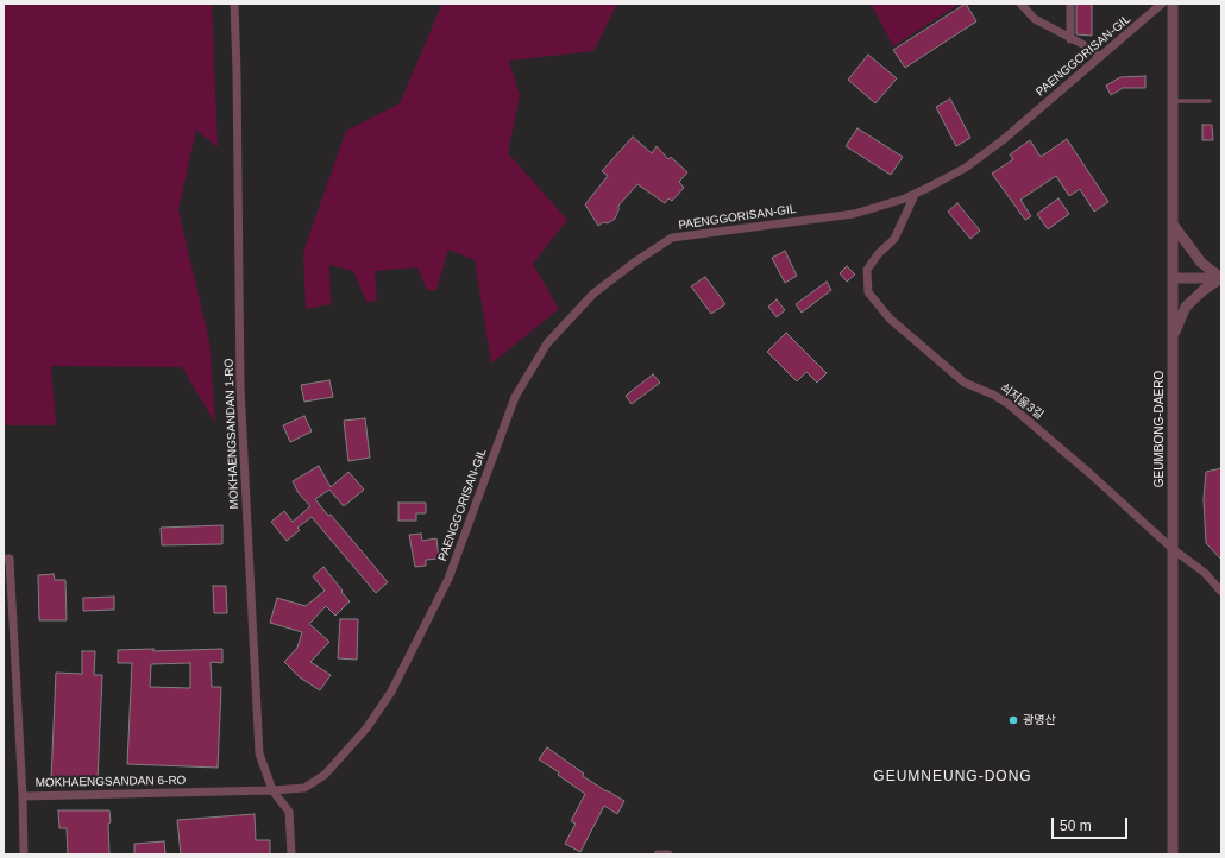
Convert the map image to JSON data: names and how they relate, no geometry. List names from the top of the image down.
{
  "streets": {
    "street": [
      "PAENGGORISAN-GIL",
      "쇠저울3길",
      "GEUMBONG-DAERO",
      "MOKHAENGSANDAN 1-RO",
      "MOKHAENGSANDAN 6-RO"
    ]
  },
  "crossings": [
    ["PAENGGORISAN-GIL", "쇠저울3길"],
    ["PAENGGORISAN-GIL", "MOKHAENGSANDAN 1-RO"],
    ["PAENGGORISAN-GIL", "MOKHAENGSANDAN 6-RO"],
    ["쇠저울3길", "GEUMBONG-DAERO"],
    ["MOKHAENGSANDAN 1-RO", "MOKHAENGSANDAN 6-RO"]
  ],
  "districts": ["GEUMNEUNG-DONG"],
  "places": ["광명산"],
  "scale_bar": "50 m"
}
